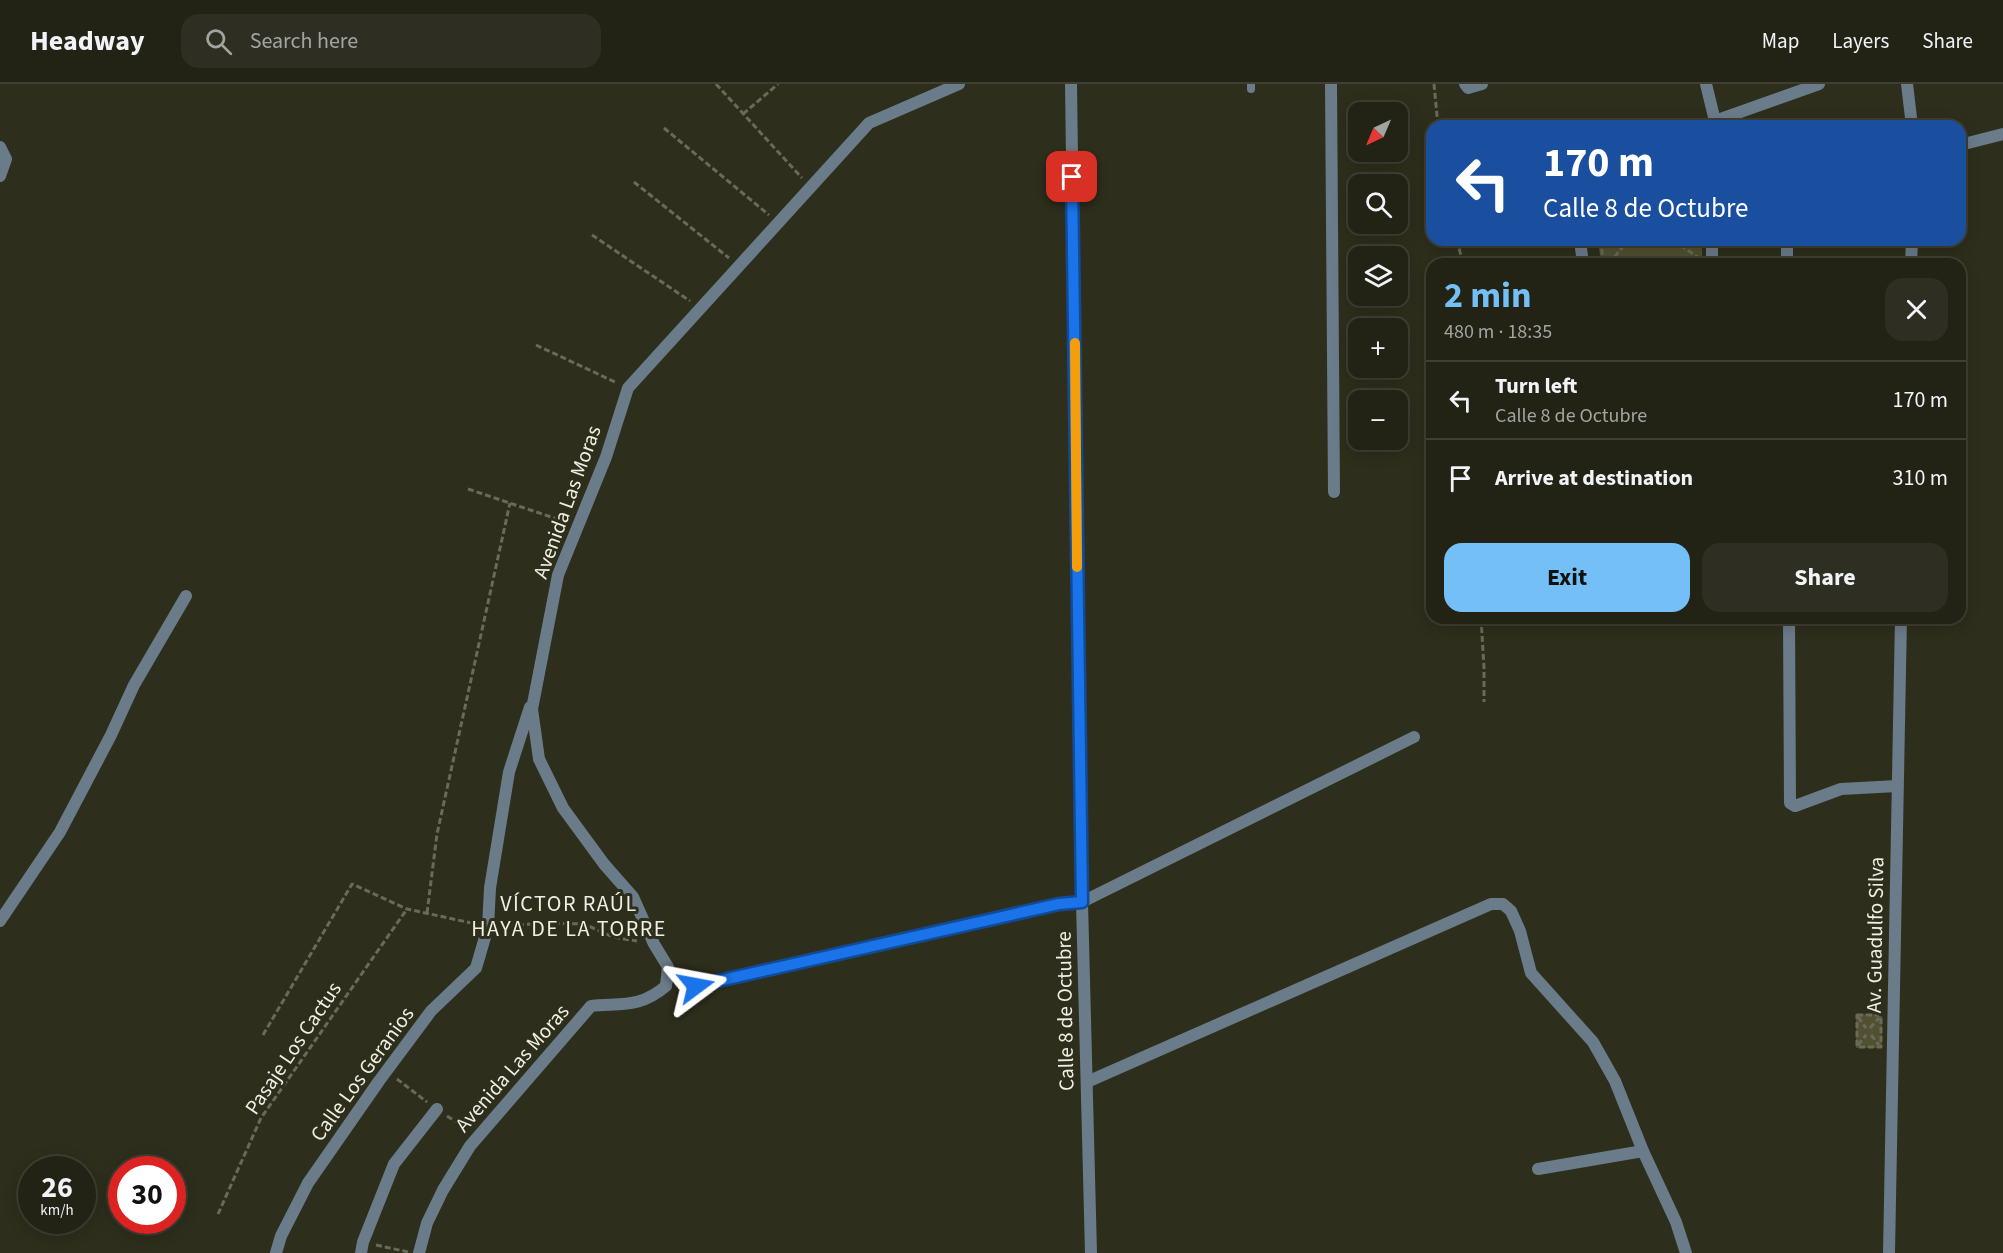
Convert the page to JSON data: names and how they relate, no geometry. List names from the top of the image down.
{
  "streets": {
    "street": [
      "Avenida Las Moras",
      "Av. Guadulfo Silva",
      "Calle 8 de Octubre",
      "Calle Los Geranios"
    ],
    "path": ["Pasaje Los Cactus"]
  },
  "crossings": [
    ["Avenida Las Moras", "Calle Los Geranios"]
  ],
  "districts": ["VÍCTOR RAÚL HAYA DE LA TORRE"],
  "north": "bottom left",
  "page": {
    "header": "Headway",
    "search": "Search here",
    "nav": ["Map", "Layers", "Share"],
    "map_buttons": ["+", "−"],
    "turn": ["170 m", "Calle 8 de Octubre"],
    "heading": ["2 min", "480 m · 18:35"],
    "list": [
      {
        "name": "Turn left",
        "note": "Calle 8 de Octubre",
        "value": "170 m"
      },
      {
        "name": "Arrive at destination",
        "value": "310 m"
      }
    ],
    "buttons": ["Exit", "Share"],
    "speed": "26 km/h",
    "limit": "30"
  }
}
